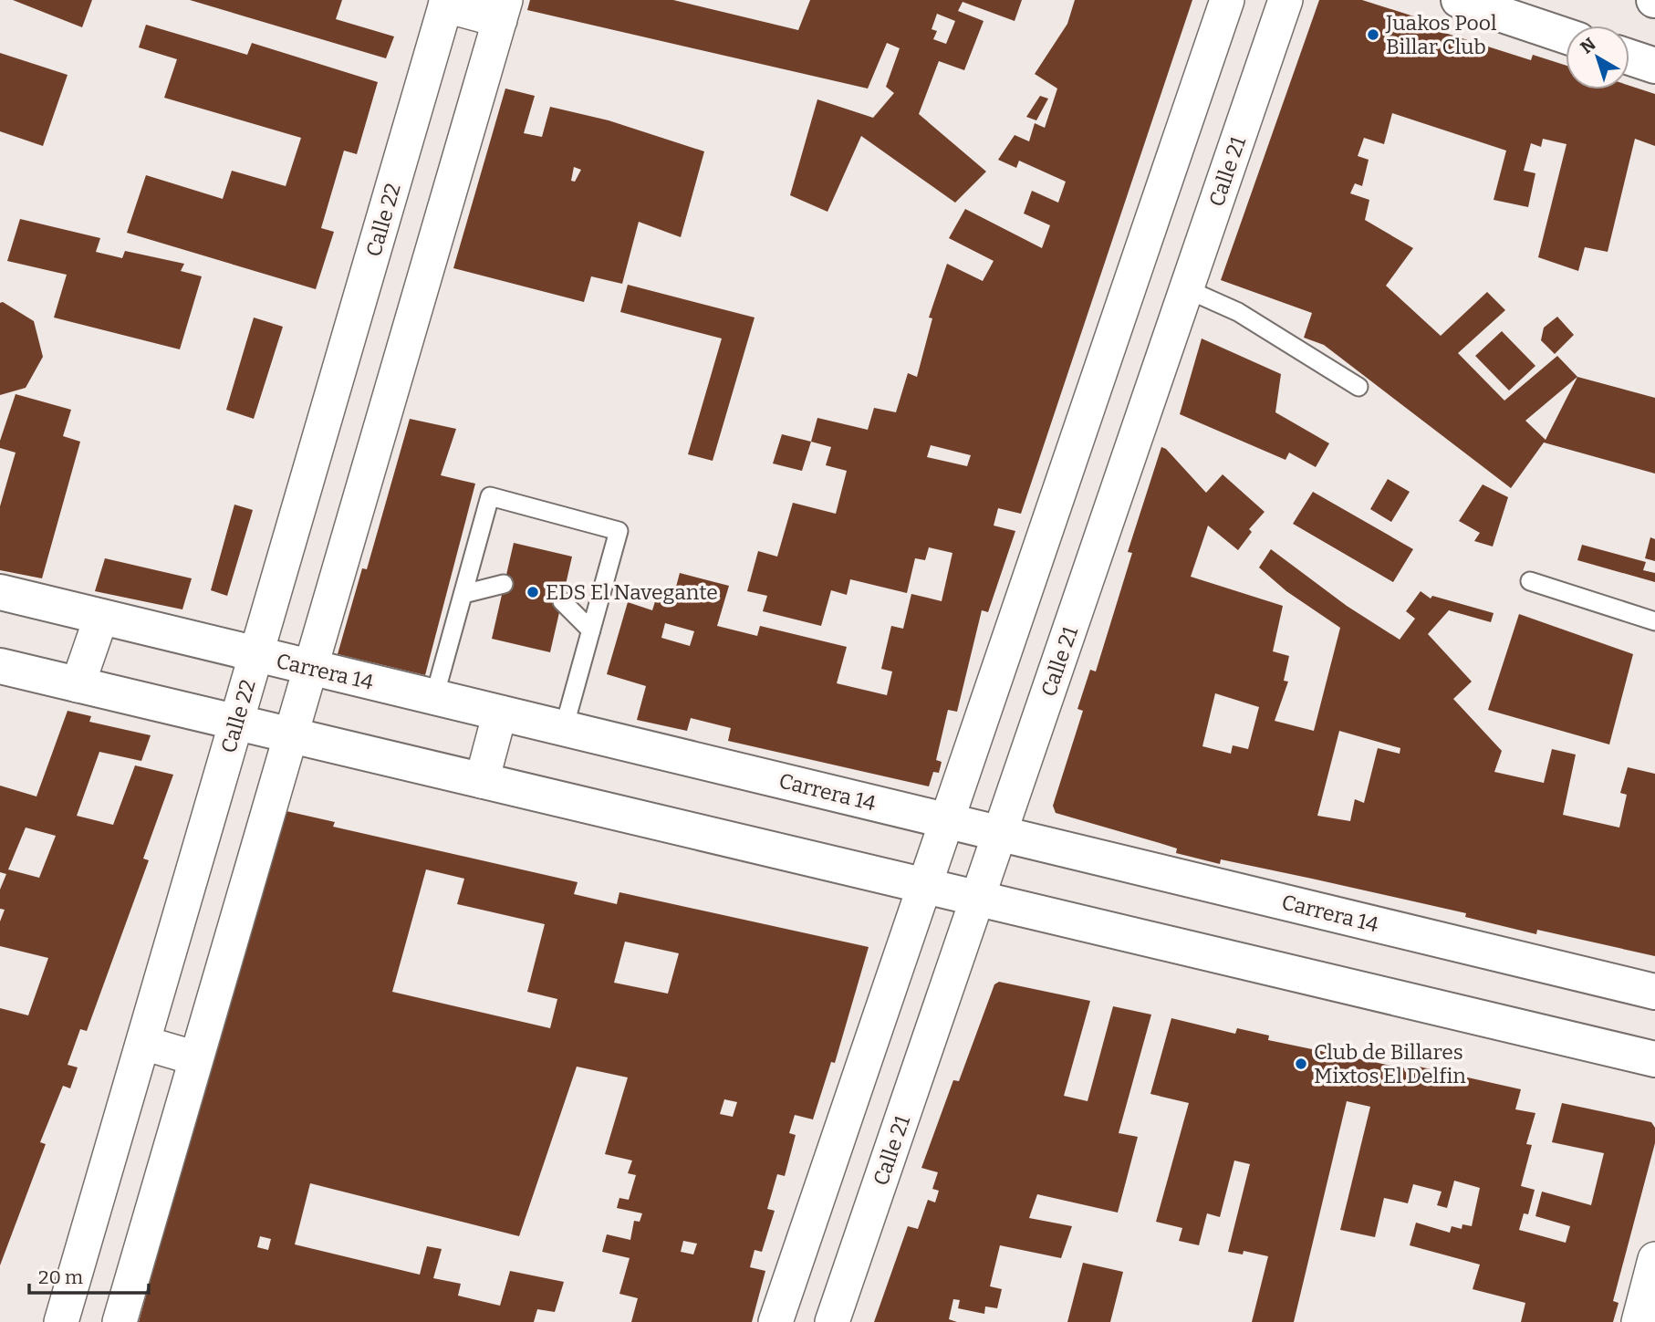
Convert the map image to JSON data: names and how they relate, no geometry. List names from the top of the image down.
{
  "streets": {
    "street": ["Calle 21", "Calle 22", "Carrera 14"]
  },
  "crossings": [
    ["Calle 21", "Carrera 14"],
    ["Calle 22", "Carrera 14"]
  ],
  "places": ["Juakos Pool Billar Club", "EDS El Navegante", "Club de Billares Mixtos El Delfin"],
  "scale_bar": "20 m",
  "north": "top left"
}
